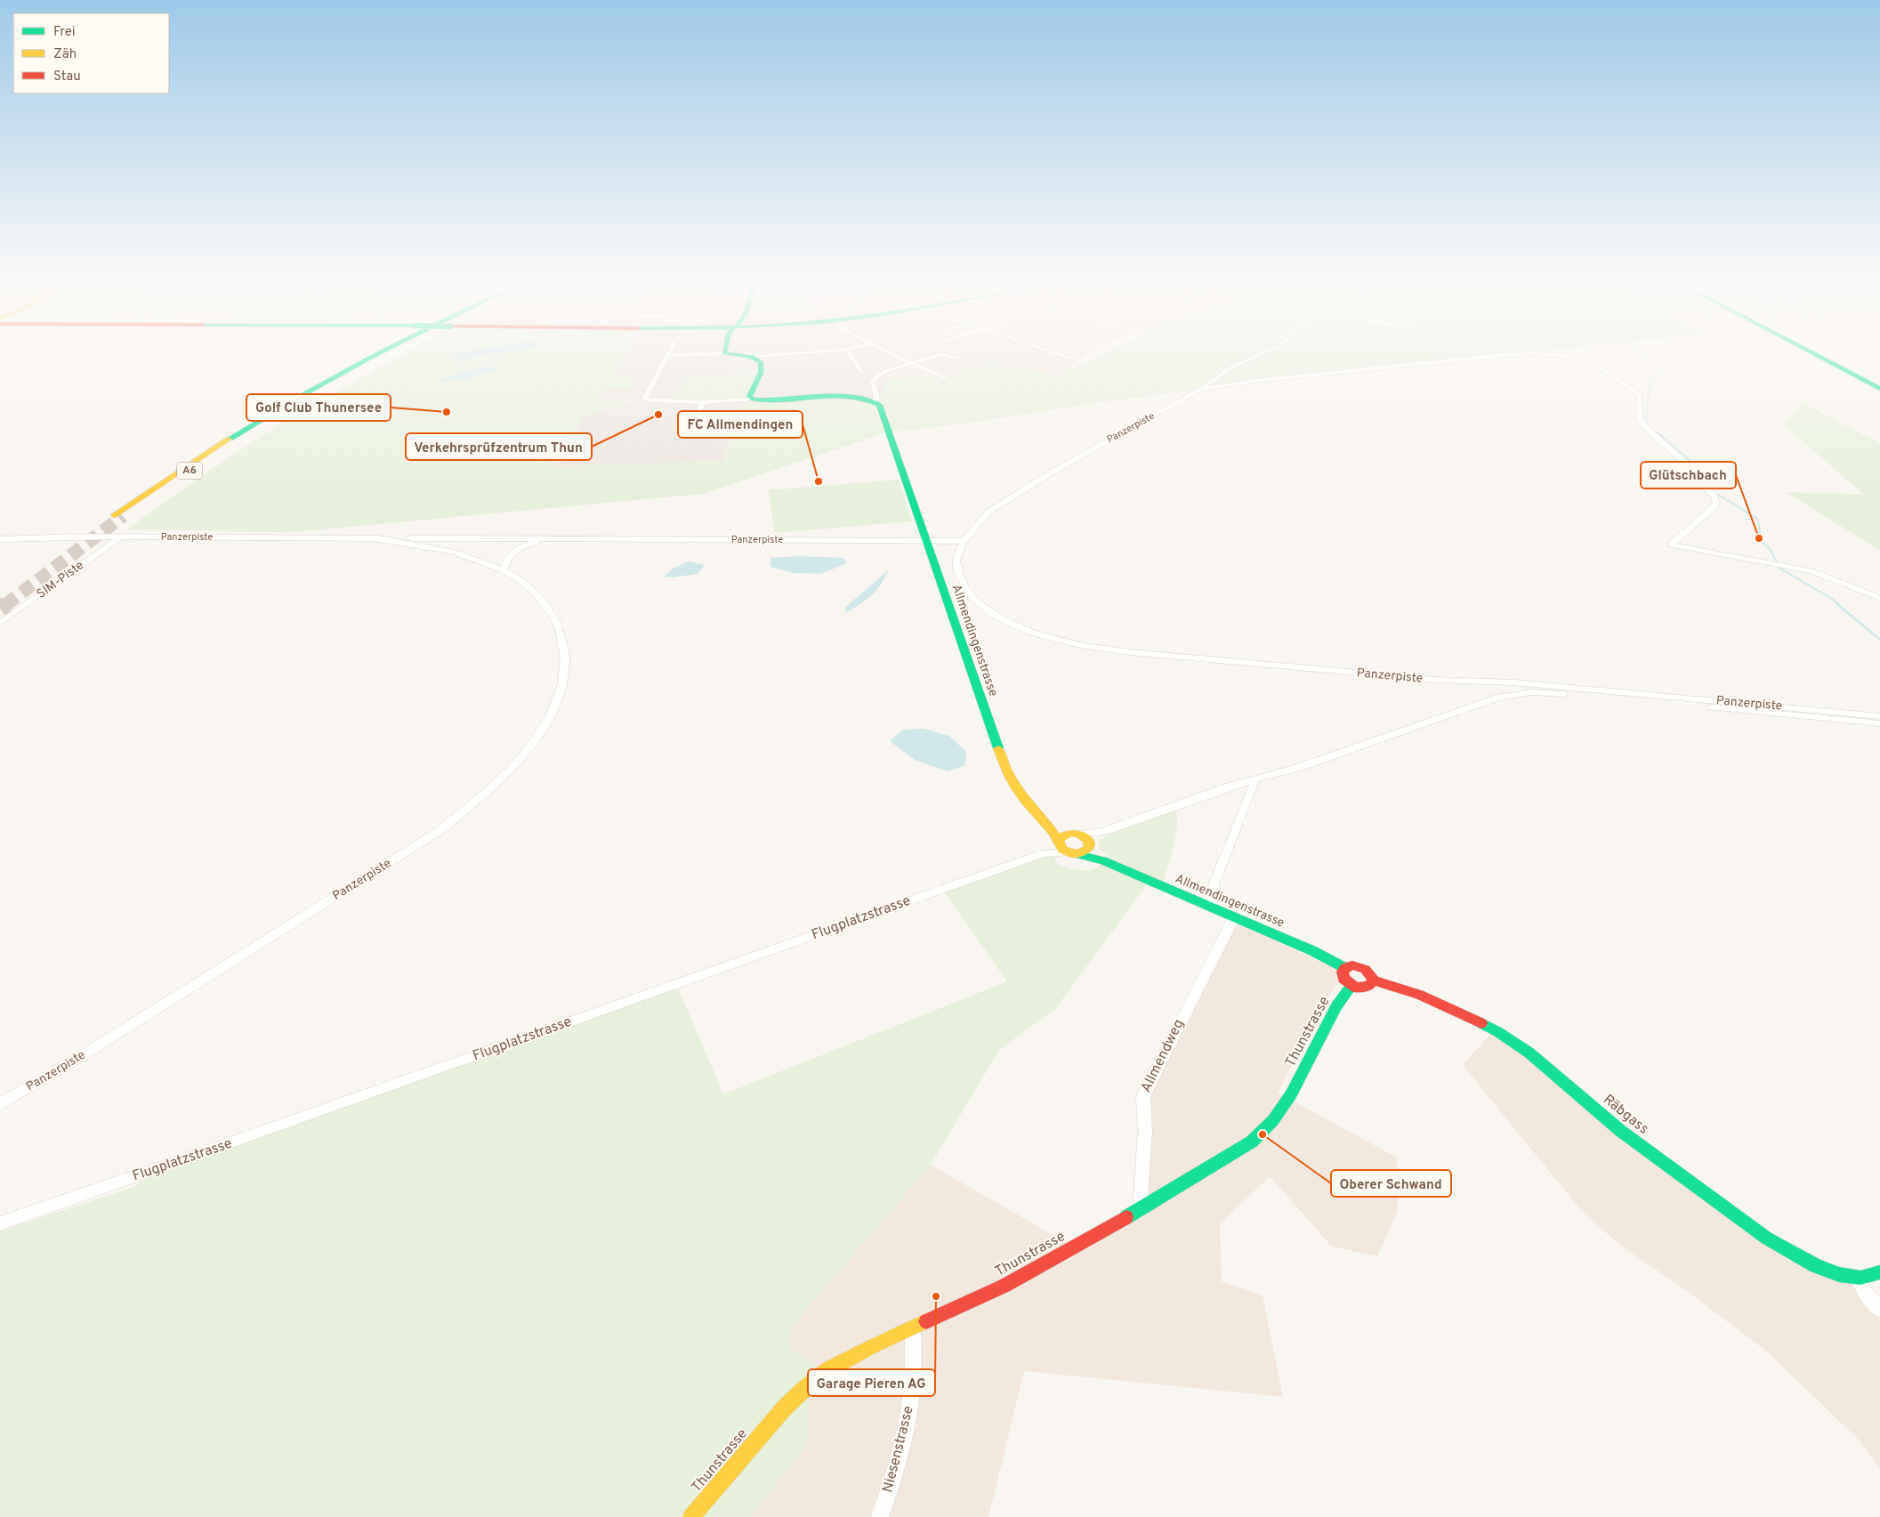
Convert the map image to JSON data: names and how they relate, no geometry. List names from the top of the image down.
{
  "streets": {
    "main road": [
      "A6",
      "Allmendingenstrasse",
      "Thunstrasse",
      "Räbgass"
    ],
    "street": [
      "Panzerpiste",
      "SIM-Piste",
      "Flugplatzstrasse",
      "Allmendweg",
      "Niesenstrasse"
    ]
  },
  "crossings": [
    ["Panzerpiste", "SIM-Piste"],
    ["Panzerpiste", "Allmendingenstrasse"],
    ["Allmendingenstrasse", "Flugplatzstrasse"],
    ["Allmendingenstrasse", "Thunstrasse"],
    ["Allmendingenstrasse", "Allmendweg"],
    ["Allmendingenstrasse", "Räbgass"],
    ["Thunstrasse", "Allmendweg"],
    ["Thunstrasse", "Räbgass"],
    ["Thunstrasse", "Niesenstrasse"]
  ],
  "places": [
    "Golf Club Thunersee",
    "Verkehrsprüfzentrum Thun",
    "FC Allmendingen",
    "Glütschbach",
    "Oberer Schwand",
    "Garage Pieren AG"
  ],
  "legend": ["Frei", "Zäh", "Stau"]
}
